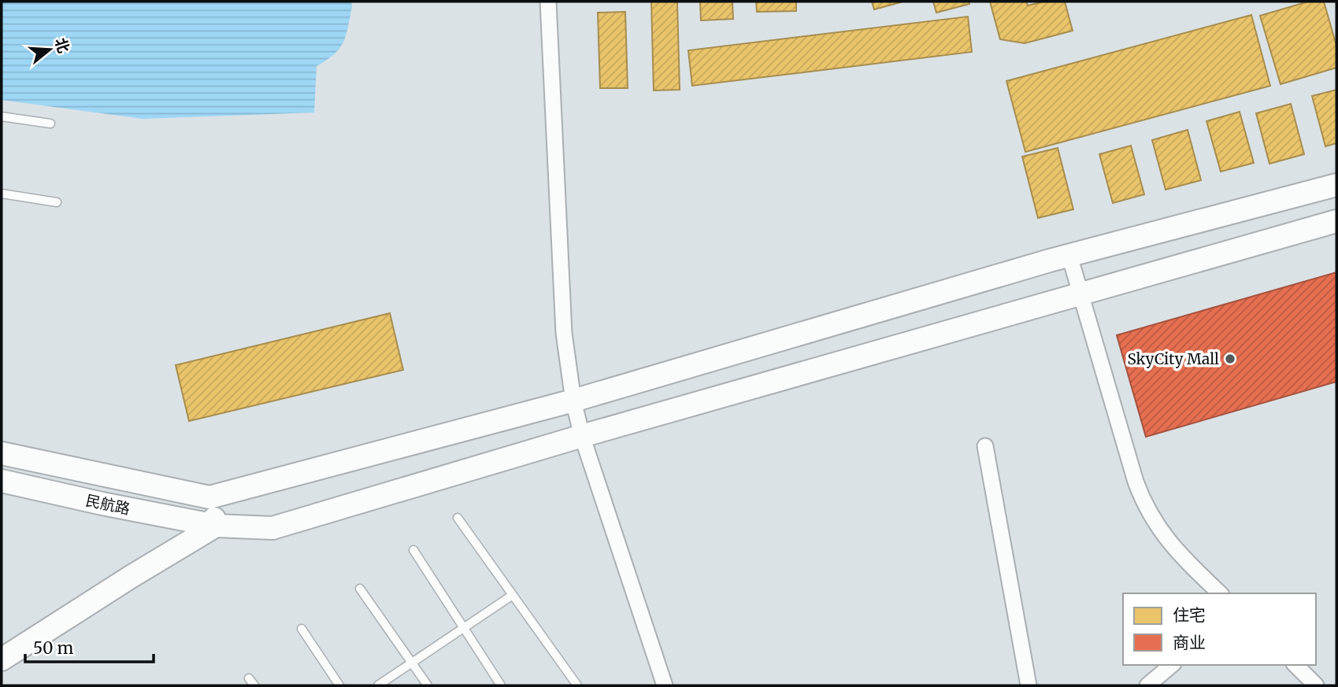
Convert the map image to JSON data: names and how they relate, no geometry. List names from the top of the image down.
{
  "streets": {
    "main road": ["民航路"]
  },
  "places": ["SkyCity Mall"],
  "legend": ["住宅", "商业"],
  "scale_bar": "50 m",
  "north": "right"
}
